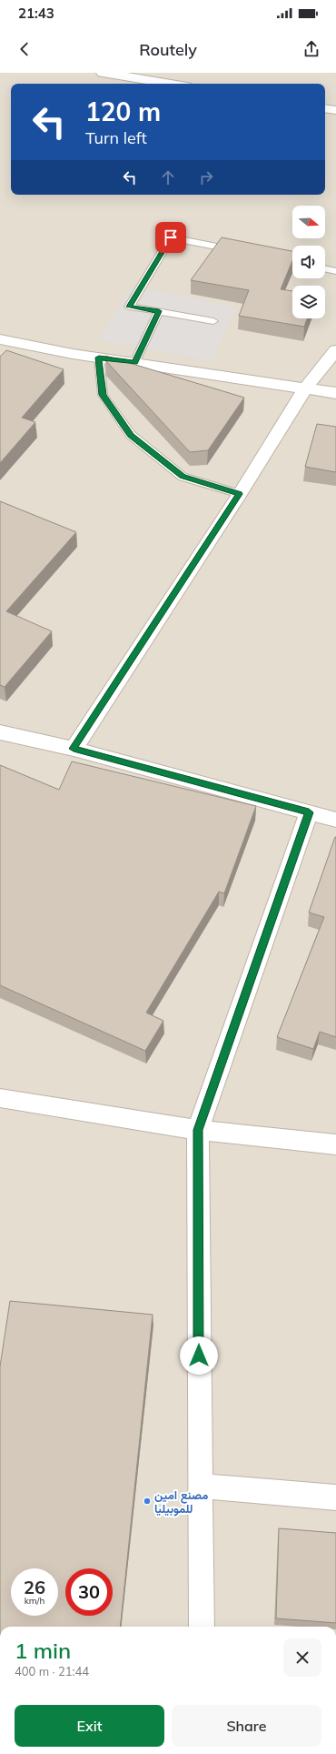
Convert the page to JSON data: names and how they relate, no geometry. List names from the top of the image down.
{
  "places": ["مصنع امين للموبيليا"],
  "north": "right",
  "page": {
    "status": "21:43",
    "header": "Routely",
    "turn": ["120 m", "Turn left"],
    "speed": "26 km/h",
    "limit": "30",
    "heading": ["1 min", "400 m · 21:44"],
    "buttons": ["Exit", "Share"]
  }
}
